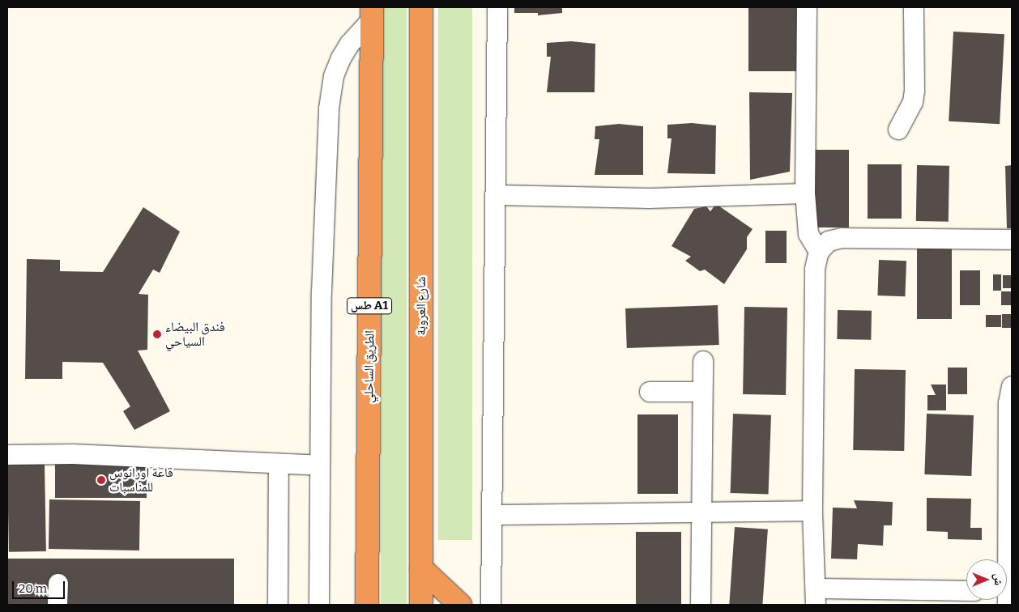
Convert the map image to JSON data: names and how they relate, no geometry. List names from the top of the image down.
{
  "streets": {
    "highway": ["طس A1", "شارع العروبة", "الطريق الساحلي"]
  },
  "places": ["فندق البيضاء السياحي", "قاعة اورانوس للمناسبات"],
  "scale_bar": "20 m",
  "north": "right"
}
